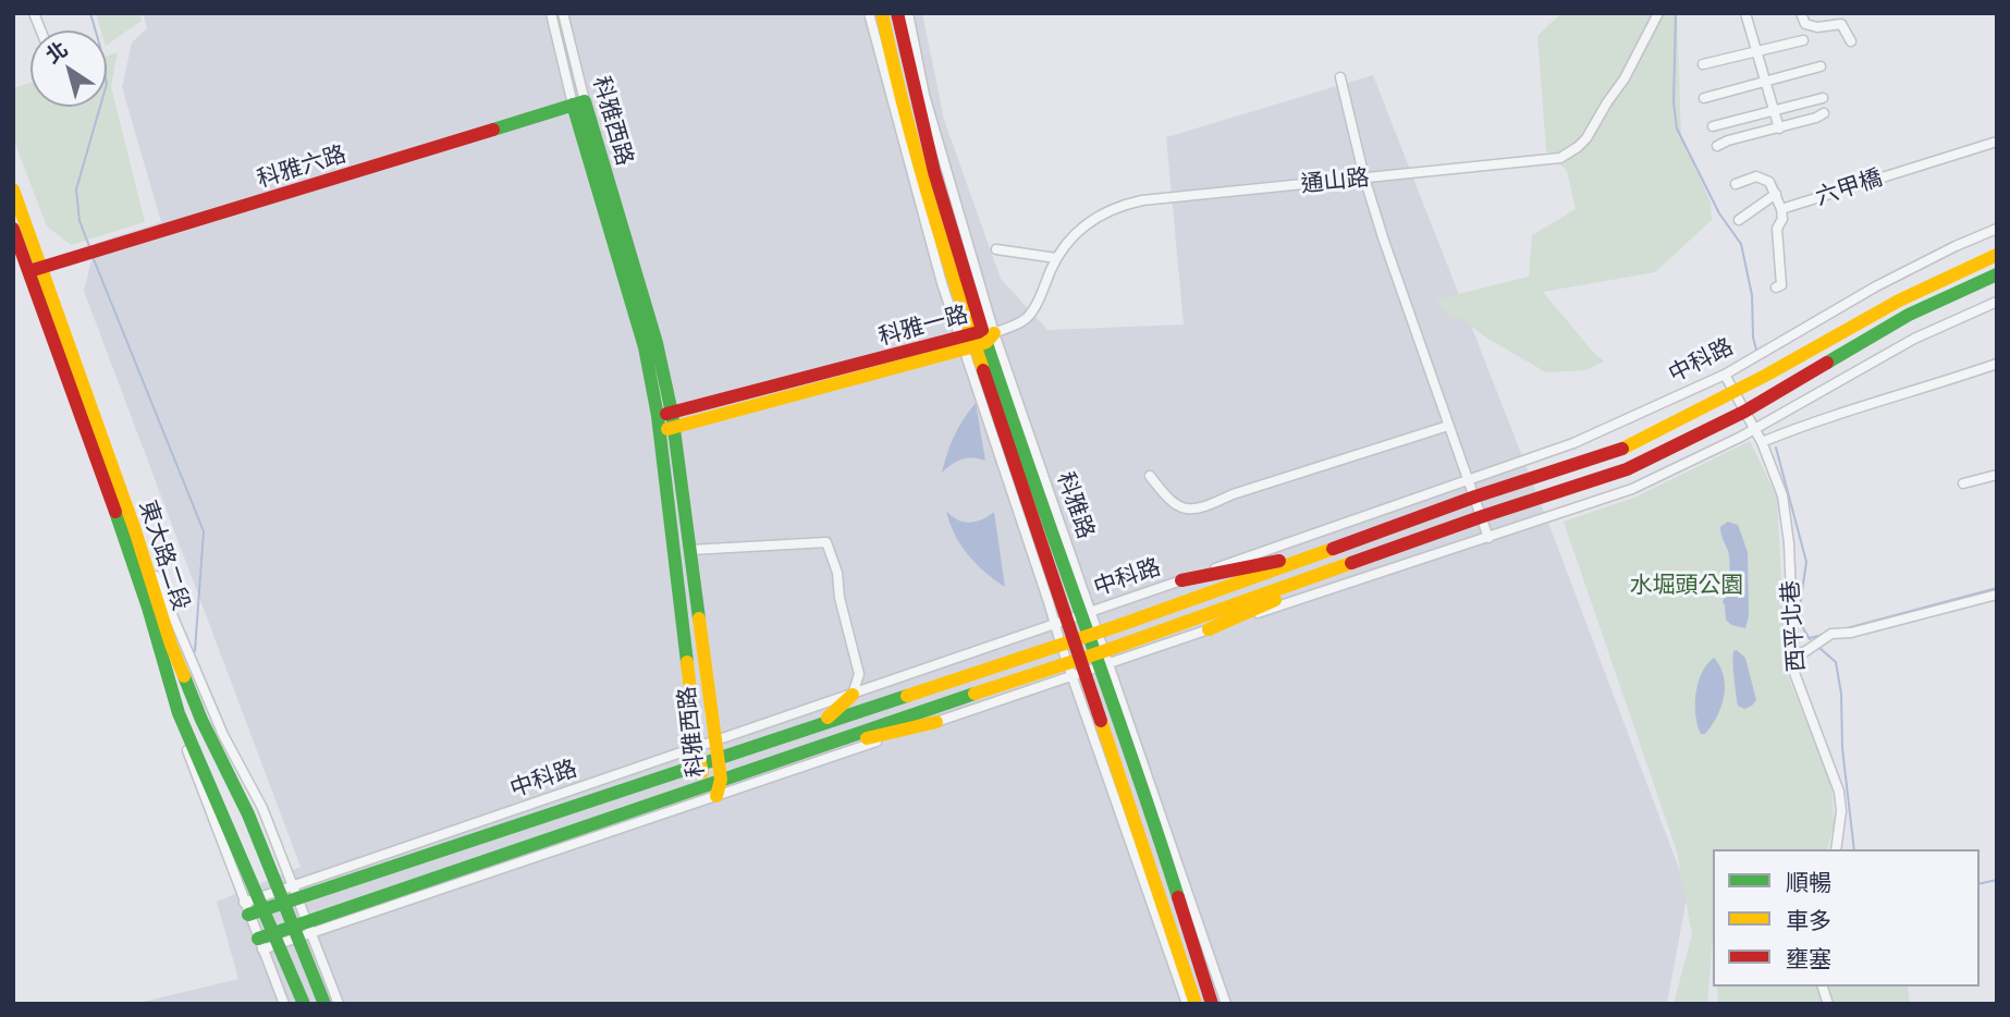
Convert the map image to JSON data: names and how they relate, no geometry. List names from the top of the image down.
{
  "streets": {
    "street": [
      "科雅西路",
      "科雅六路",
      "通山路",
      "六甲橋",
      "科雅一路",
      "中科路",
      "科雅路",
      "東大路二段",
      "西平北巷"
    ]
  },
  "crossings": [
    ["科雅西路", "科雅六路"],
    ["科雅西路", "科雅一路"],
    ["科雅西路", "中科路"],
    ["科雅六路", "東大路二段"],
    ["通山路", "科雅一路"],
    ["通山路", "科雅路"],
    ["科雅一路", "科雅路"],
    ["中科路", "科雅路"],
    ["中科路", "東大路二段"],
    ["中科路", "西平北巷"]
  ],
  "parks": ["水堀頭公園"],
  "legend": ["順暢", "車多", "壅塞"],
  "north": "top left"
}
